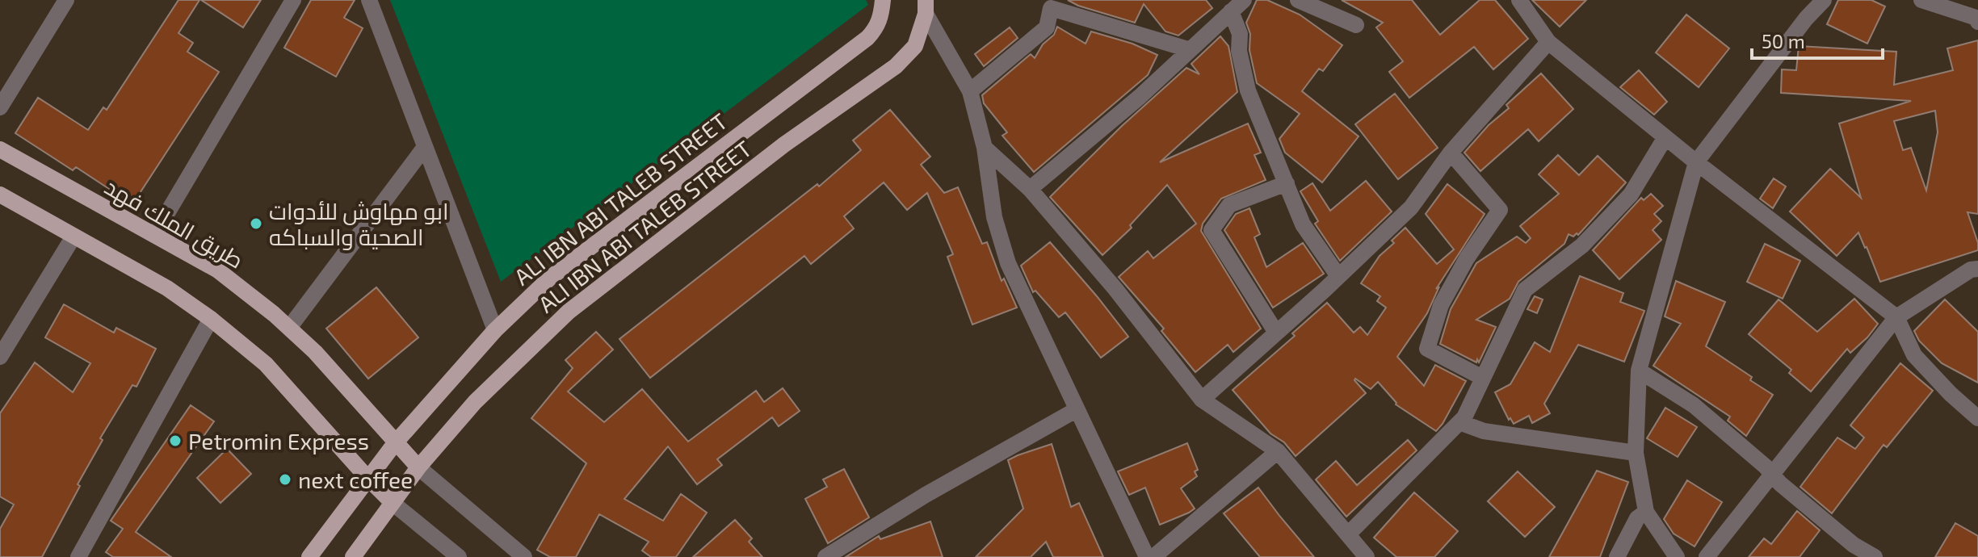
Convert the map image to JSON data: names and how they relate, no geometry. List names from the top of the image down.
{
  "streets": {
    "main road": ["ALI IBN ABI TALEB STREET", "طريق الملك فهد"]
  },
  "crossings": [
    ["ALI IBN ABI TALEB STREET", "طريق الملك فهد"]
  ],
  "places": ["ابو مهاوش للأدوات الصحية والسباكه", "Petromin Express", "next coffee"],
  "scale_bar": "50 m"
}
